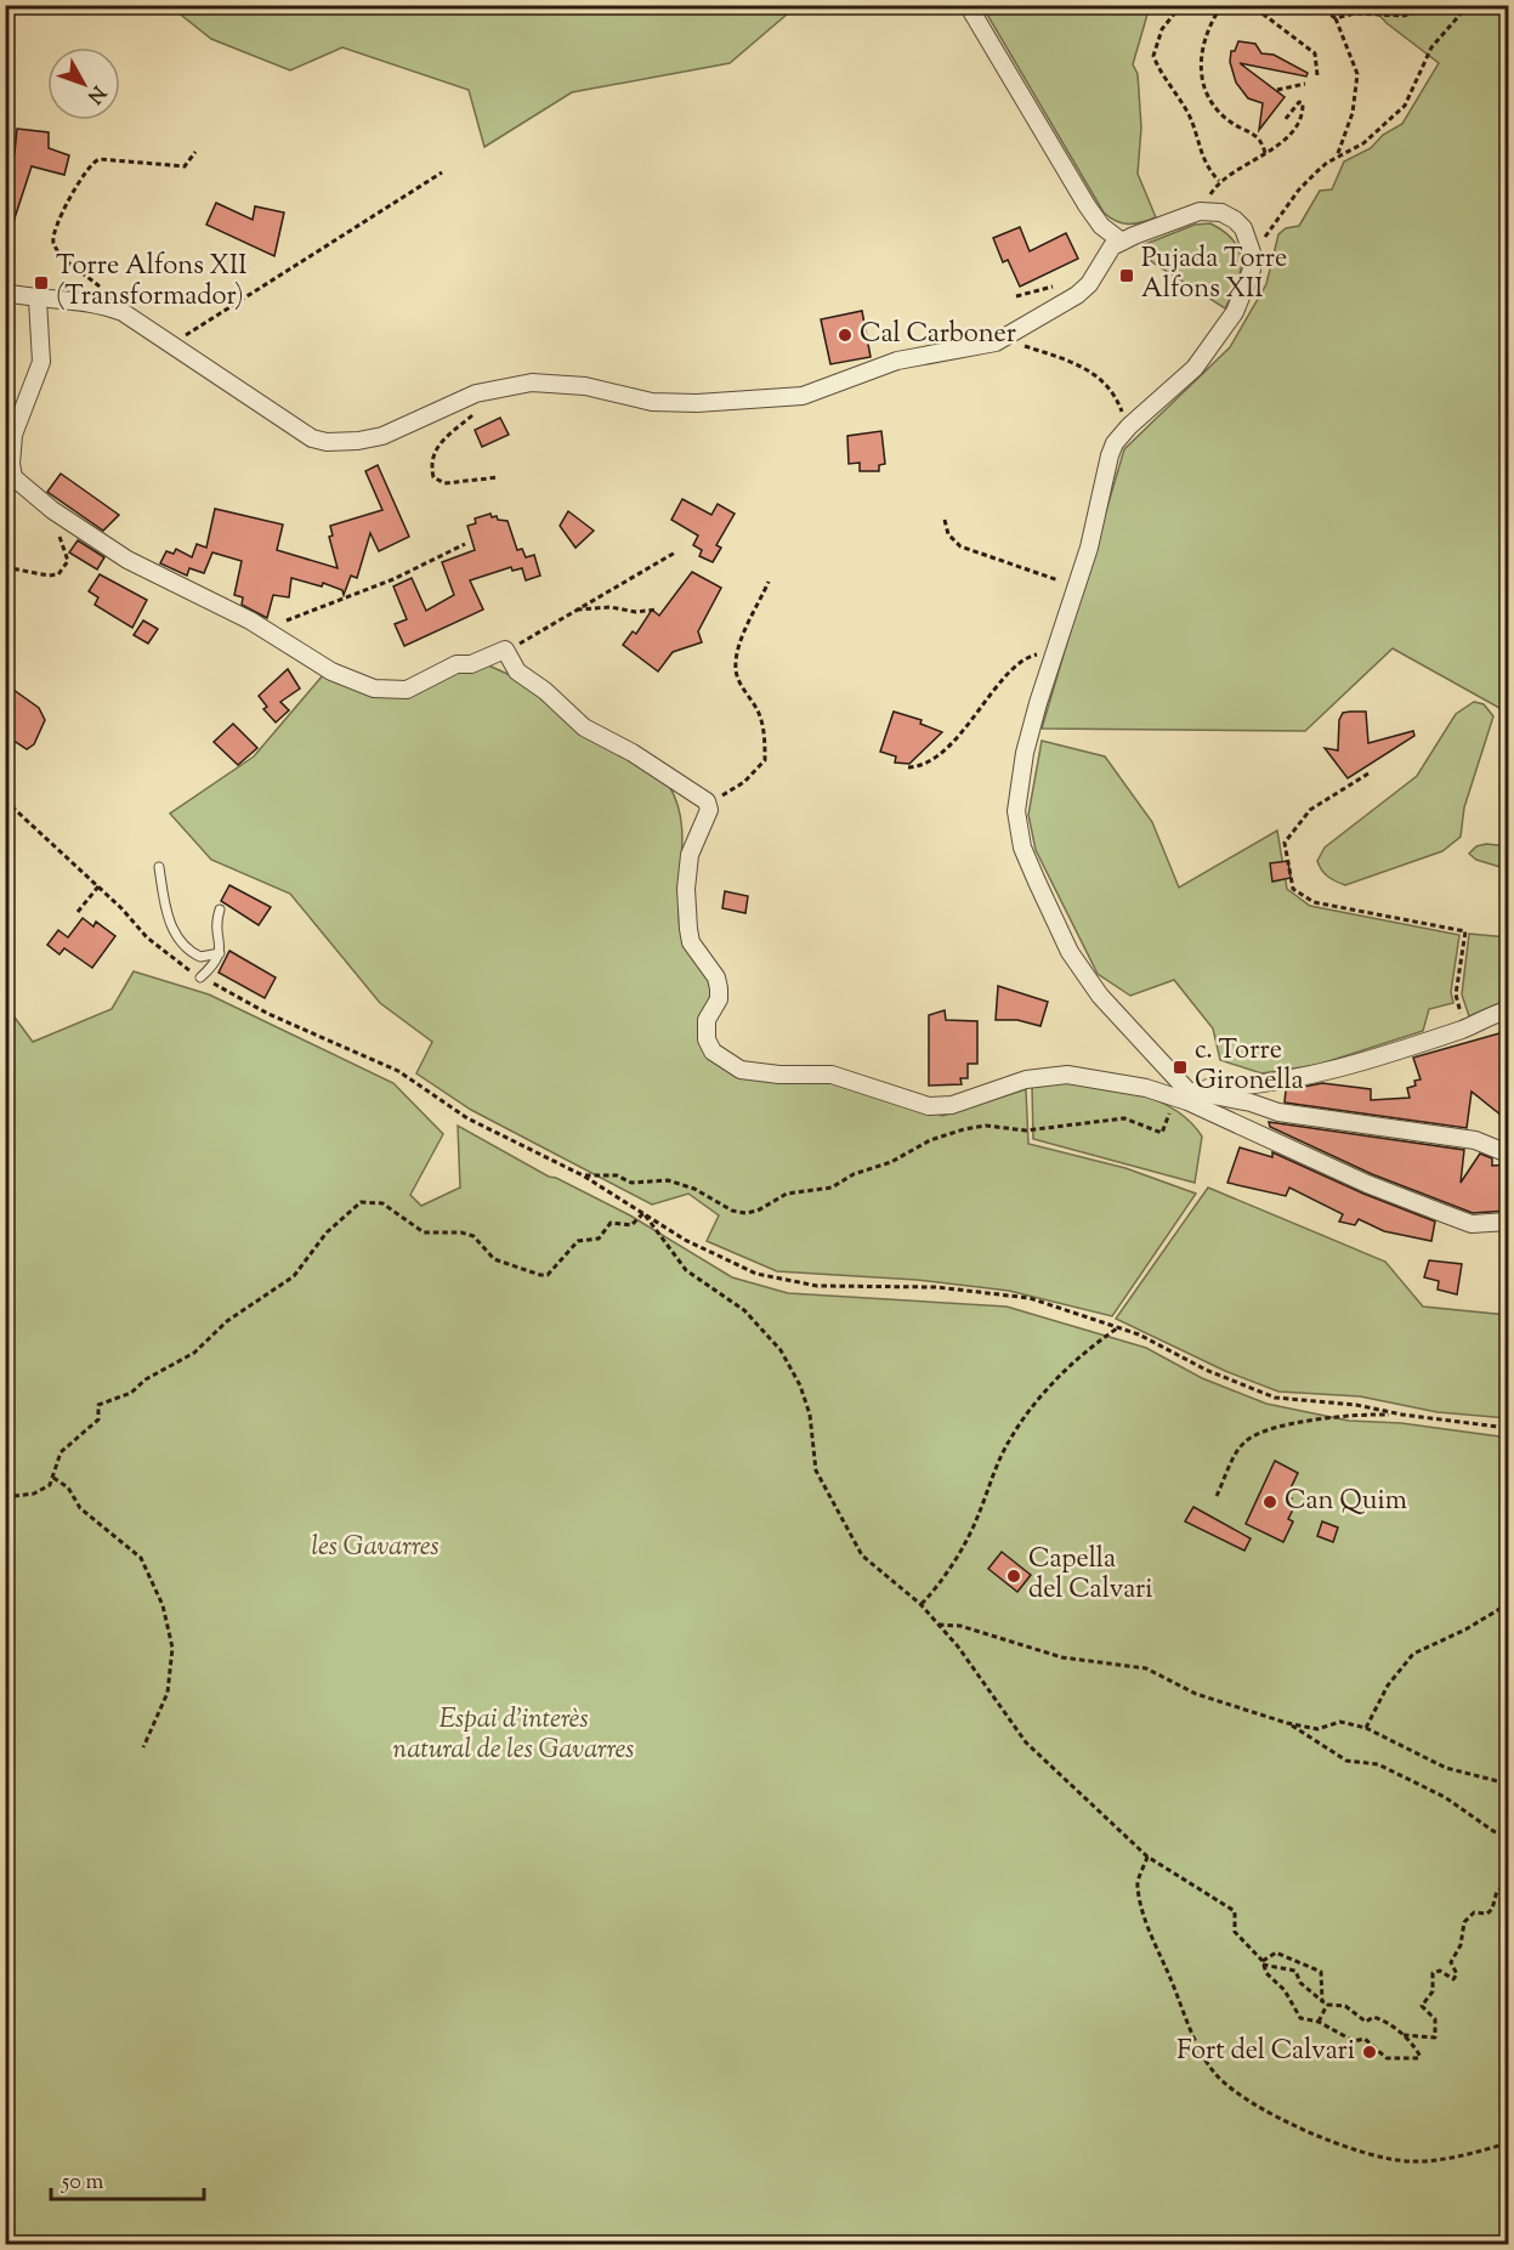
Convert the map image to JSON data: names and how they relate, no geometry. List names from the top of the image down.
{
  "parks": ["les Gavarres", "Espai d'interès natural de les Gavarres"],
  "places": {
    "transit": ["Pujada Torre Alfons XII", "Torre Alfons XII (Transformador)", "c. Torre Gironella"],
    "other": [
      "Cal Carboner",
      "Can Quim",
      "Capella del Calvari",
      "Fort del Calvari"
    ]
  },
  "scale_bar": "50 m",
  "north": "bottom right"
}
